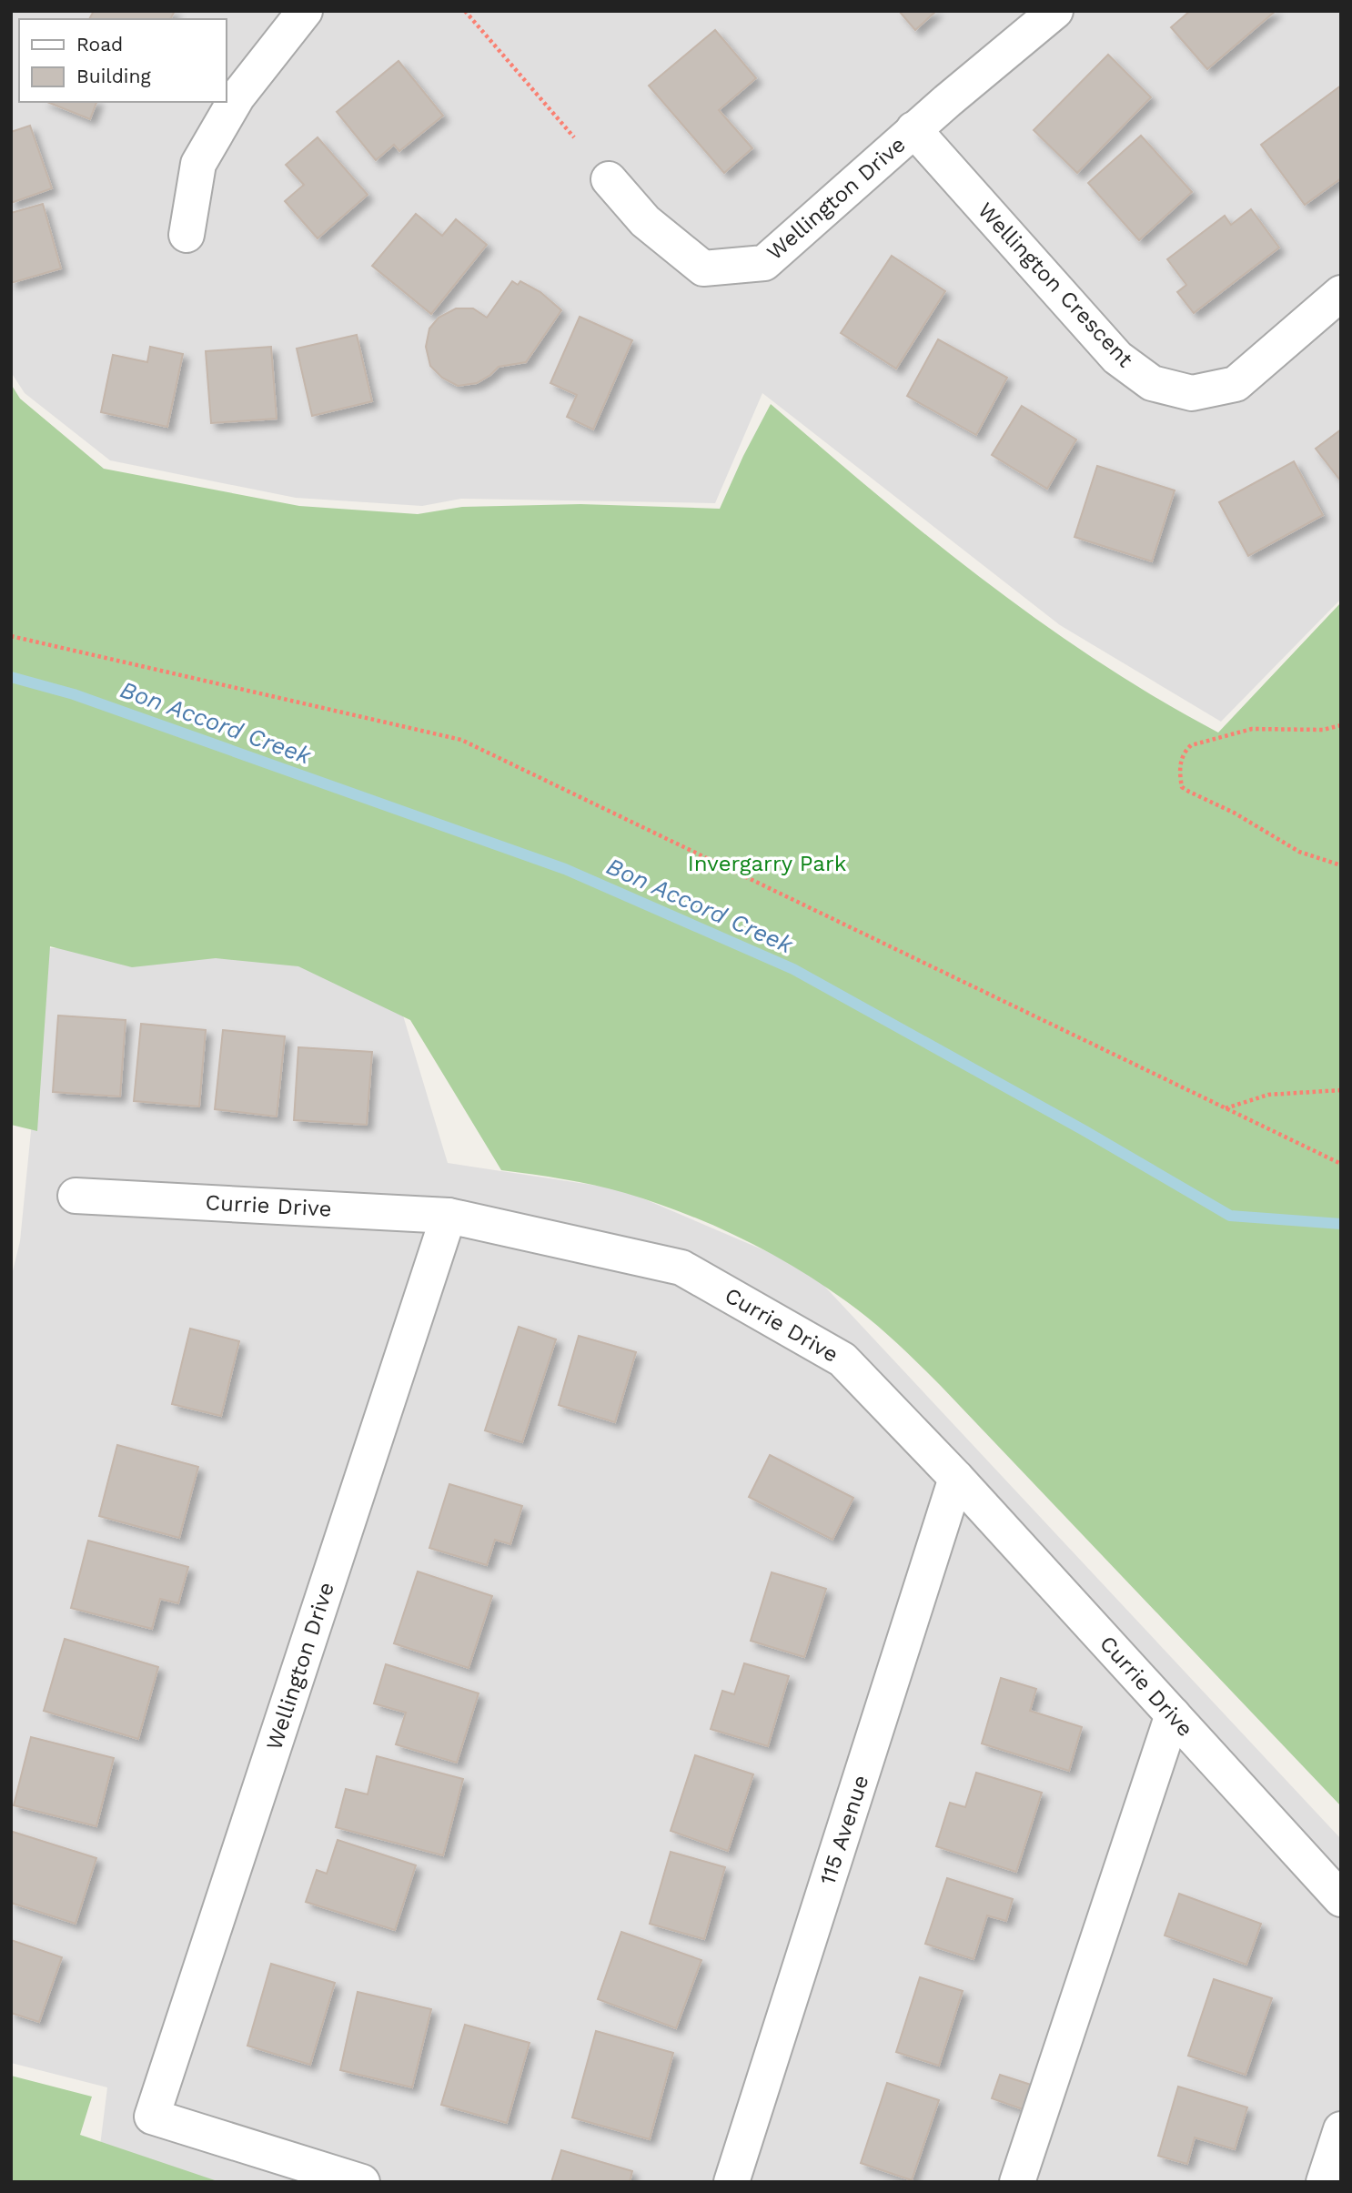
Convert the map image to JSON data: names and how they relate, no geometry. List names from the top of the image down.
{
  "streets": {
    "street": [
      "Wellington Drive",
      "Wellington Crescent",
      "Currie Drive",
      "115 Avenue"
    ]
  },
  "crossings": [
    ["Wellington Drive", "Wellington Crescent"],
    ["Wellington Drive", "Currie Drive"],
    ["Currie Drive", "115 Avenue"]
  ],
  "water": ["Bon Accord Creek"],
  "parks": ["Invergarry Park"],
  "legend": ["Road", "Building"]
}
